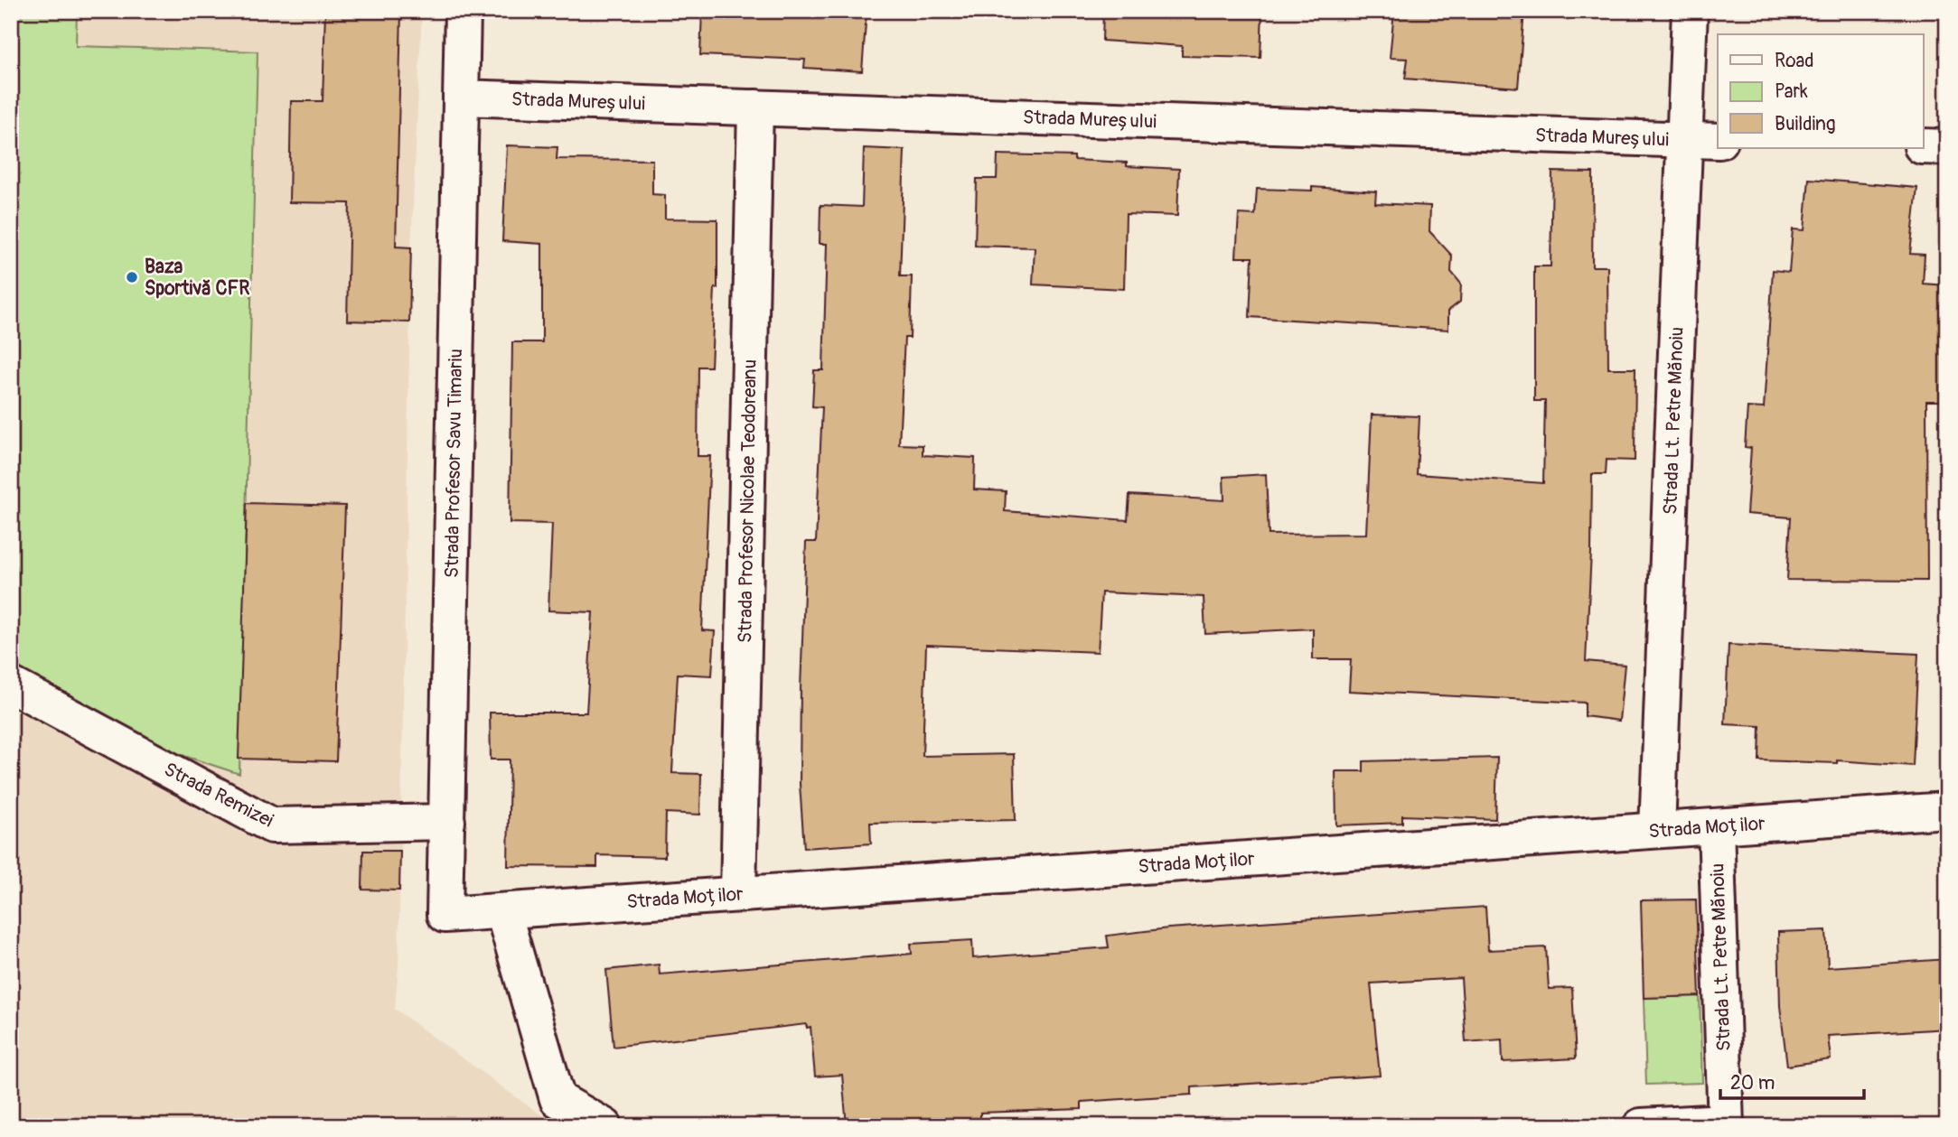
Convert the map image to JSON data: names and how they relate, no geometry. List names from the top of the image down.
{
  "streets": {
    "street": [
      "Strada Mureșului",
      "Strada Lt. Petre Mănoiu",
      "Strada Profesor Savu Timariu",
      "Strada Profesor Nicolae Teodoreanu",
      "Strada Remizei",
      "Strada Moților"
    ]
  },
  "crossings": [
    ["Strada Mureșului", "Strada Lt. Petre Mănoiu"],
    ["Strada Mureșului", "Strada Profesor Savu Timariu"],
    ["Strada Mureșului", "Strada Profesor Nicolae Teodoreanu"],
    ["Strada Lt. Petre Mănoiu", "Strada Moților"],
    ["Strada Profesor Savu Timariu", "Strada Remizei"],
    ["Strada Profesor Savu Timariu", "Strada Moților"],
    ["Strada Profesor Nicolae Teodoreanu", "Strada Moților"]
  ],
  "places": ["Baza Sportivă CFR"],
  "legend": ["Road", "Park", "Building"],
  "scale_bar": "20 m"
}
